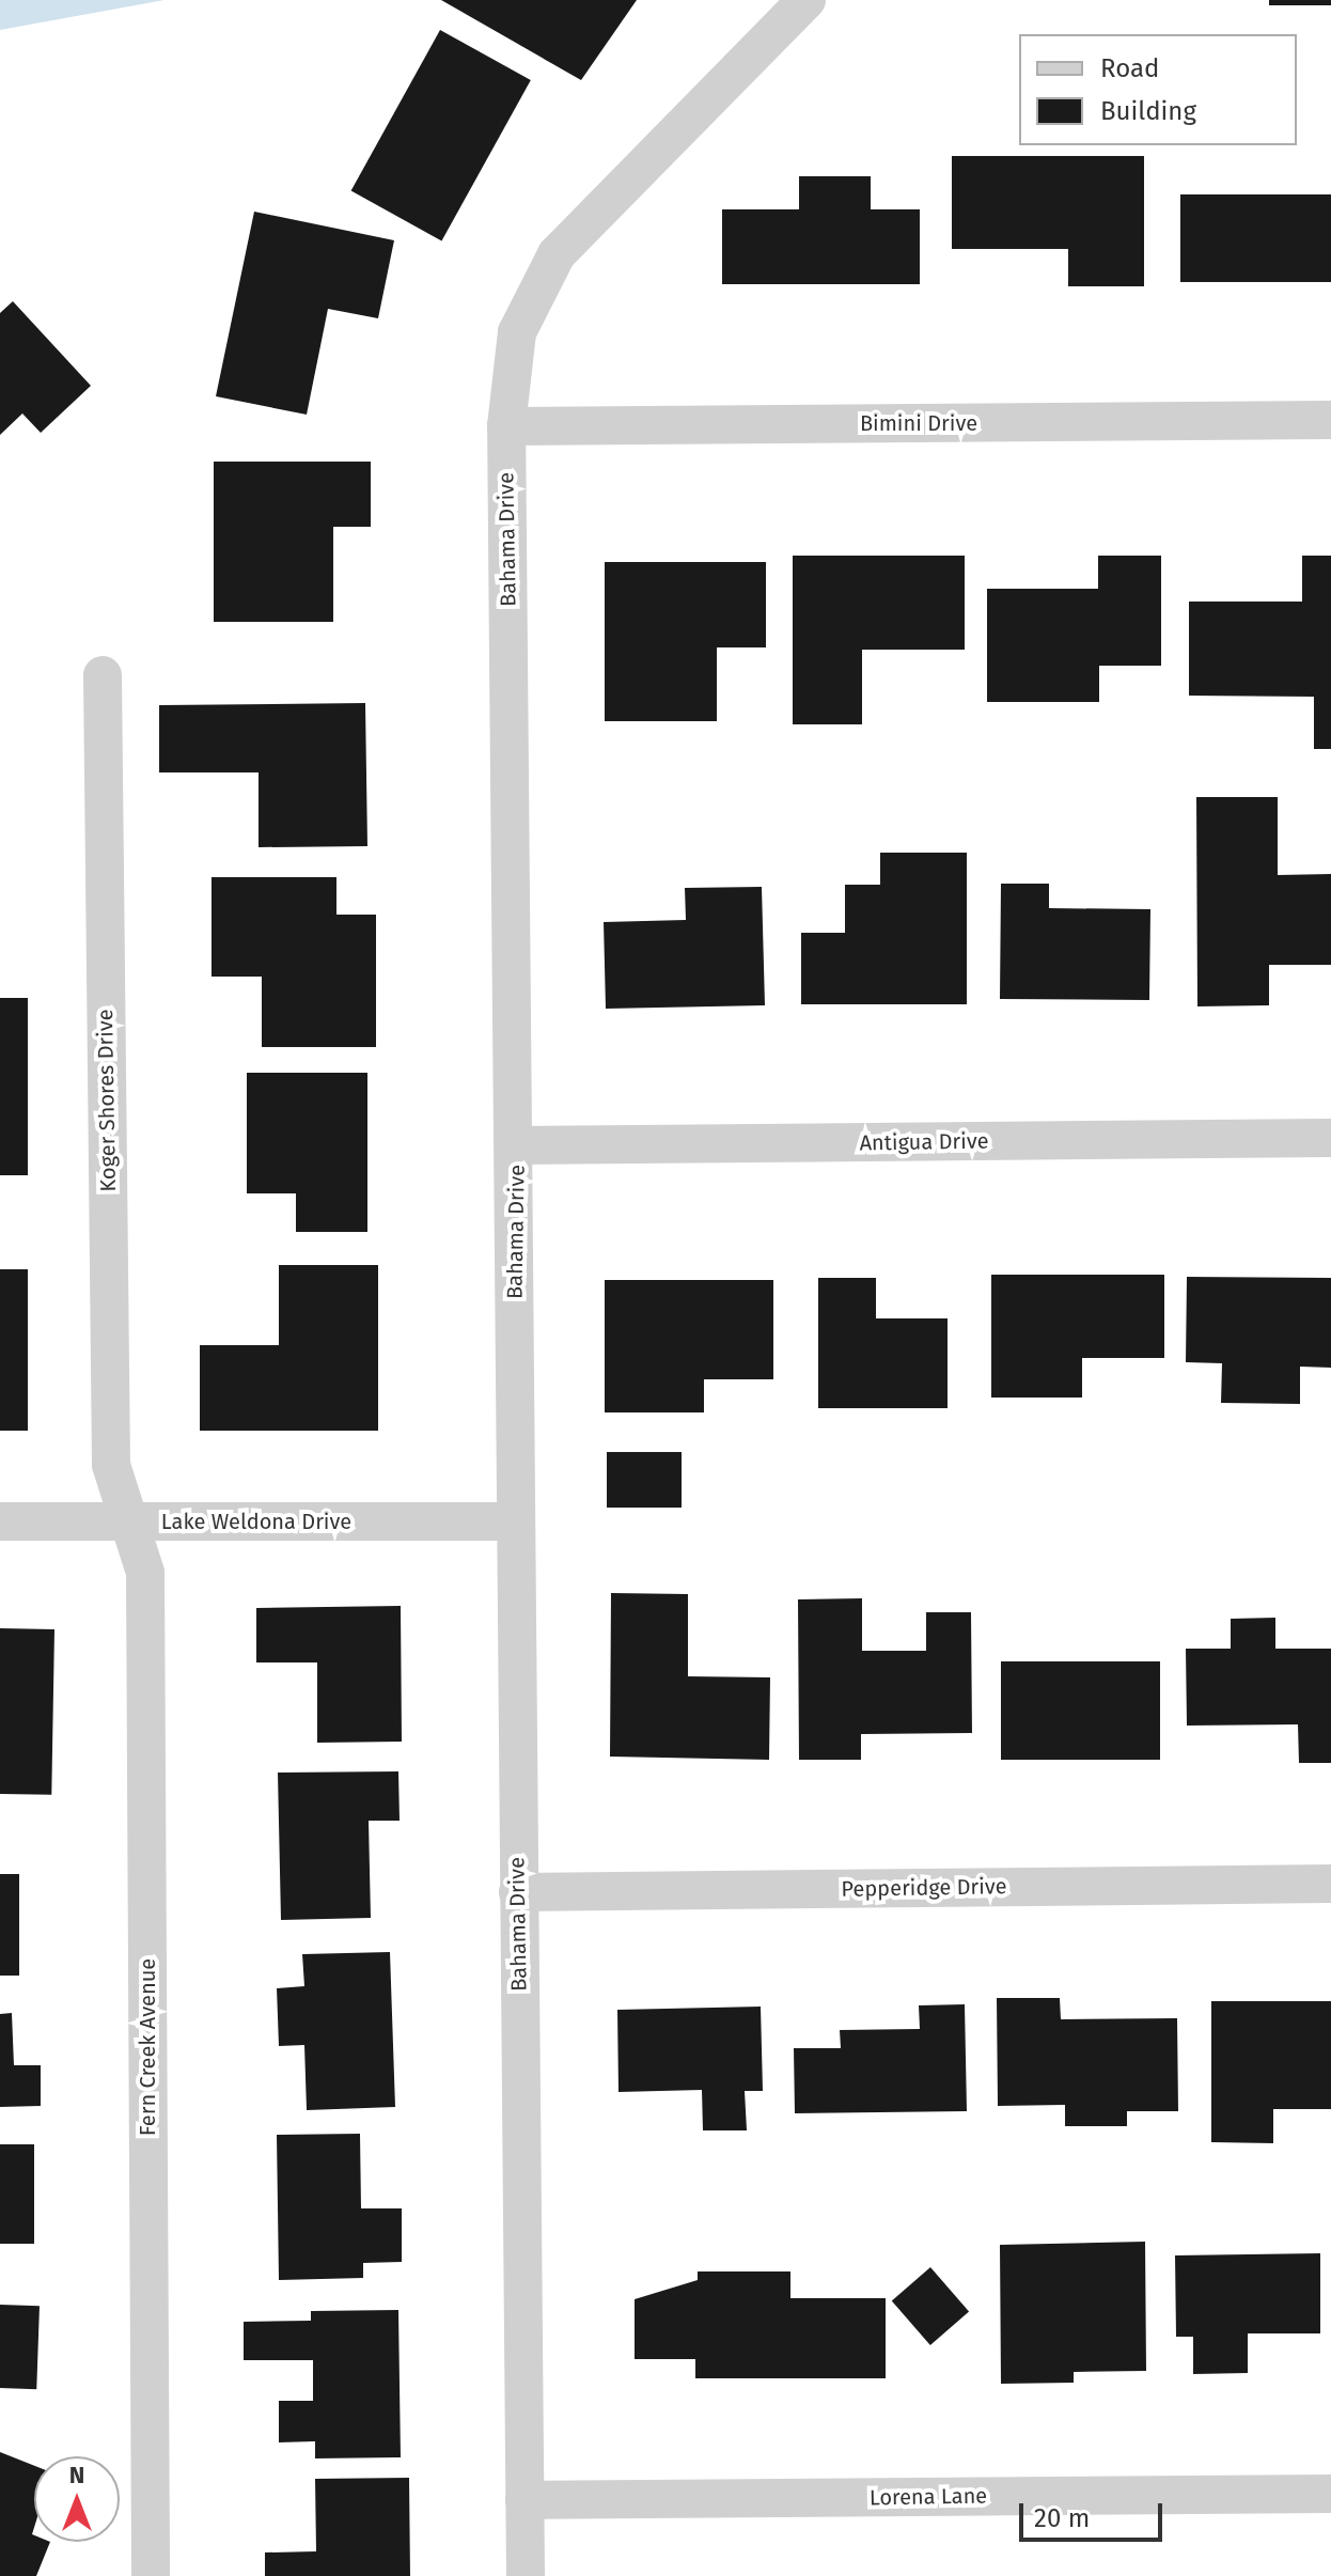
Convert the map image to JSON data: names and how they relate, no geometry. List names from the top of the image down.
{
  "streets": {
    "street": [
      "Bimini Drive",
      "Bahama Drive",
      "Koger Shores Drive",
      "Antigua Drive",
      "Lake Weldona Drive",
      "Pepperidge Drive",
      "Fern Creek Avenue",
      "Lorena Lane"
    ]
  },
  "crossings": [
    ["Bimini Drive", "Bahama Drive"],
    ["Bahama Drive", "Antigua Drive"],
    ["Bahama Drive", "Lake Weldona Drive"],
    ["Bahama Drive", "Pepperidge Drive"],
    ["Bahama Drive", "Lorena Lane"],
    ["Koger Shores Drive", "Lake Weldona Drive"],
    ["Koger Shores Drive", "Fern Creek Avenue"],
    ["Lake Weldona Drive", "Fern Creek Avenue"]
  ],
  "legend": ["Road", "Building"],
  "scale_bar": "20 m",
  "north": "top"
}
